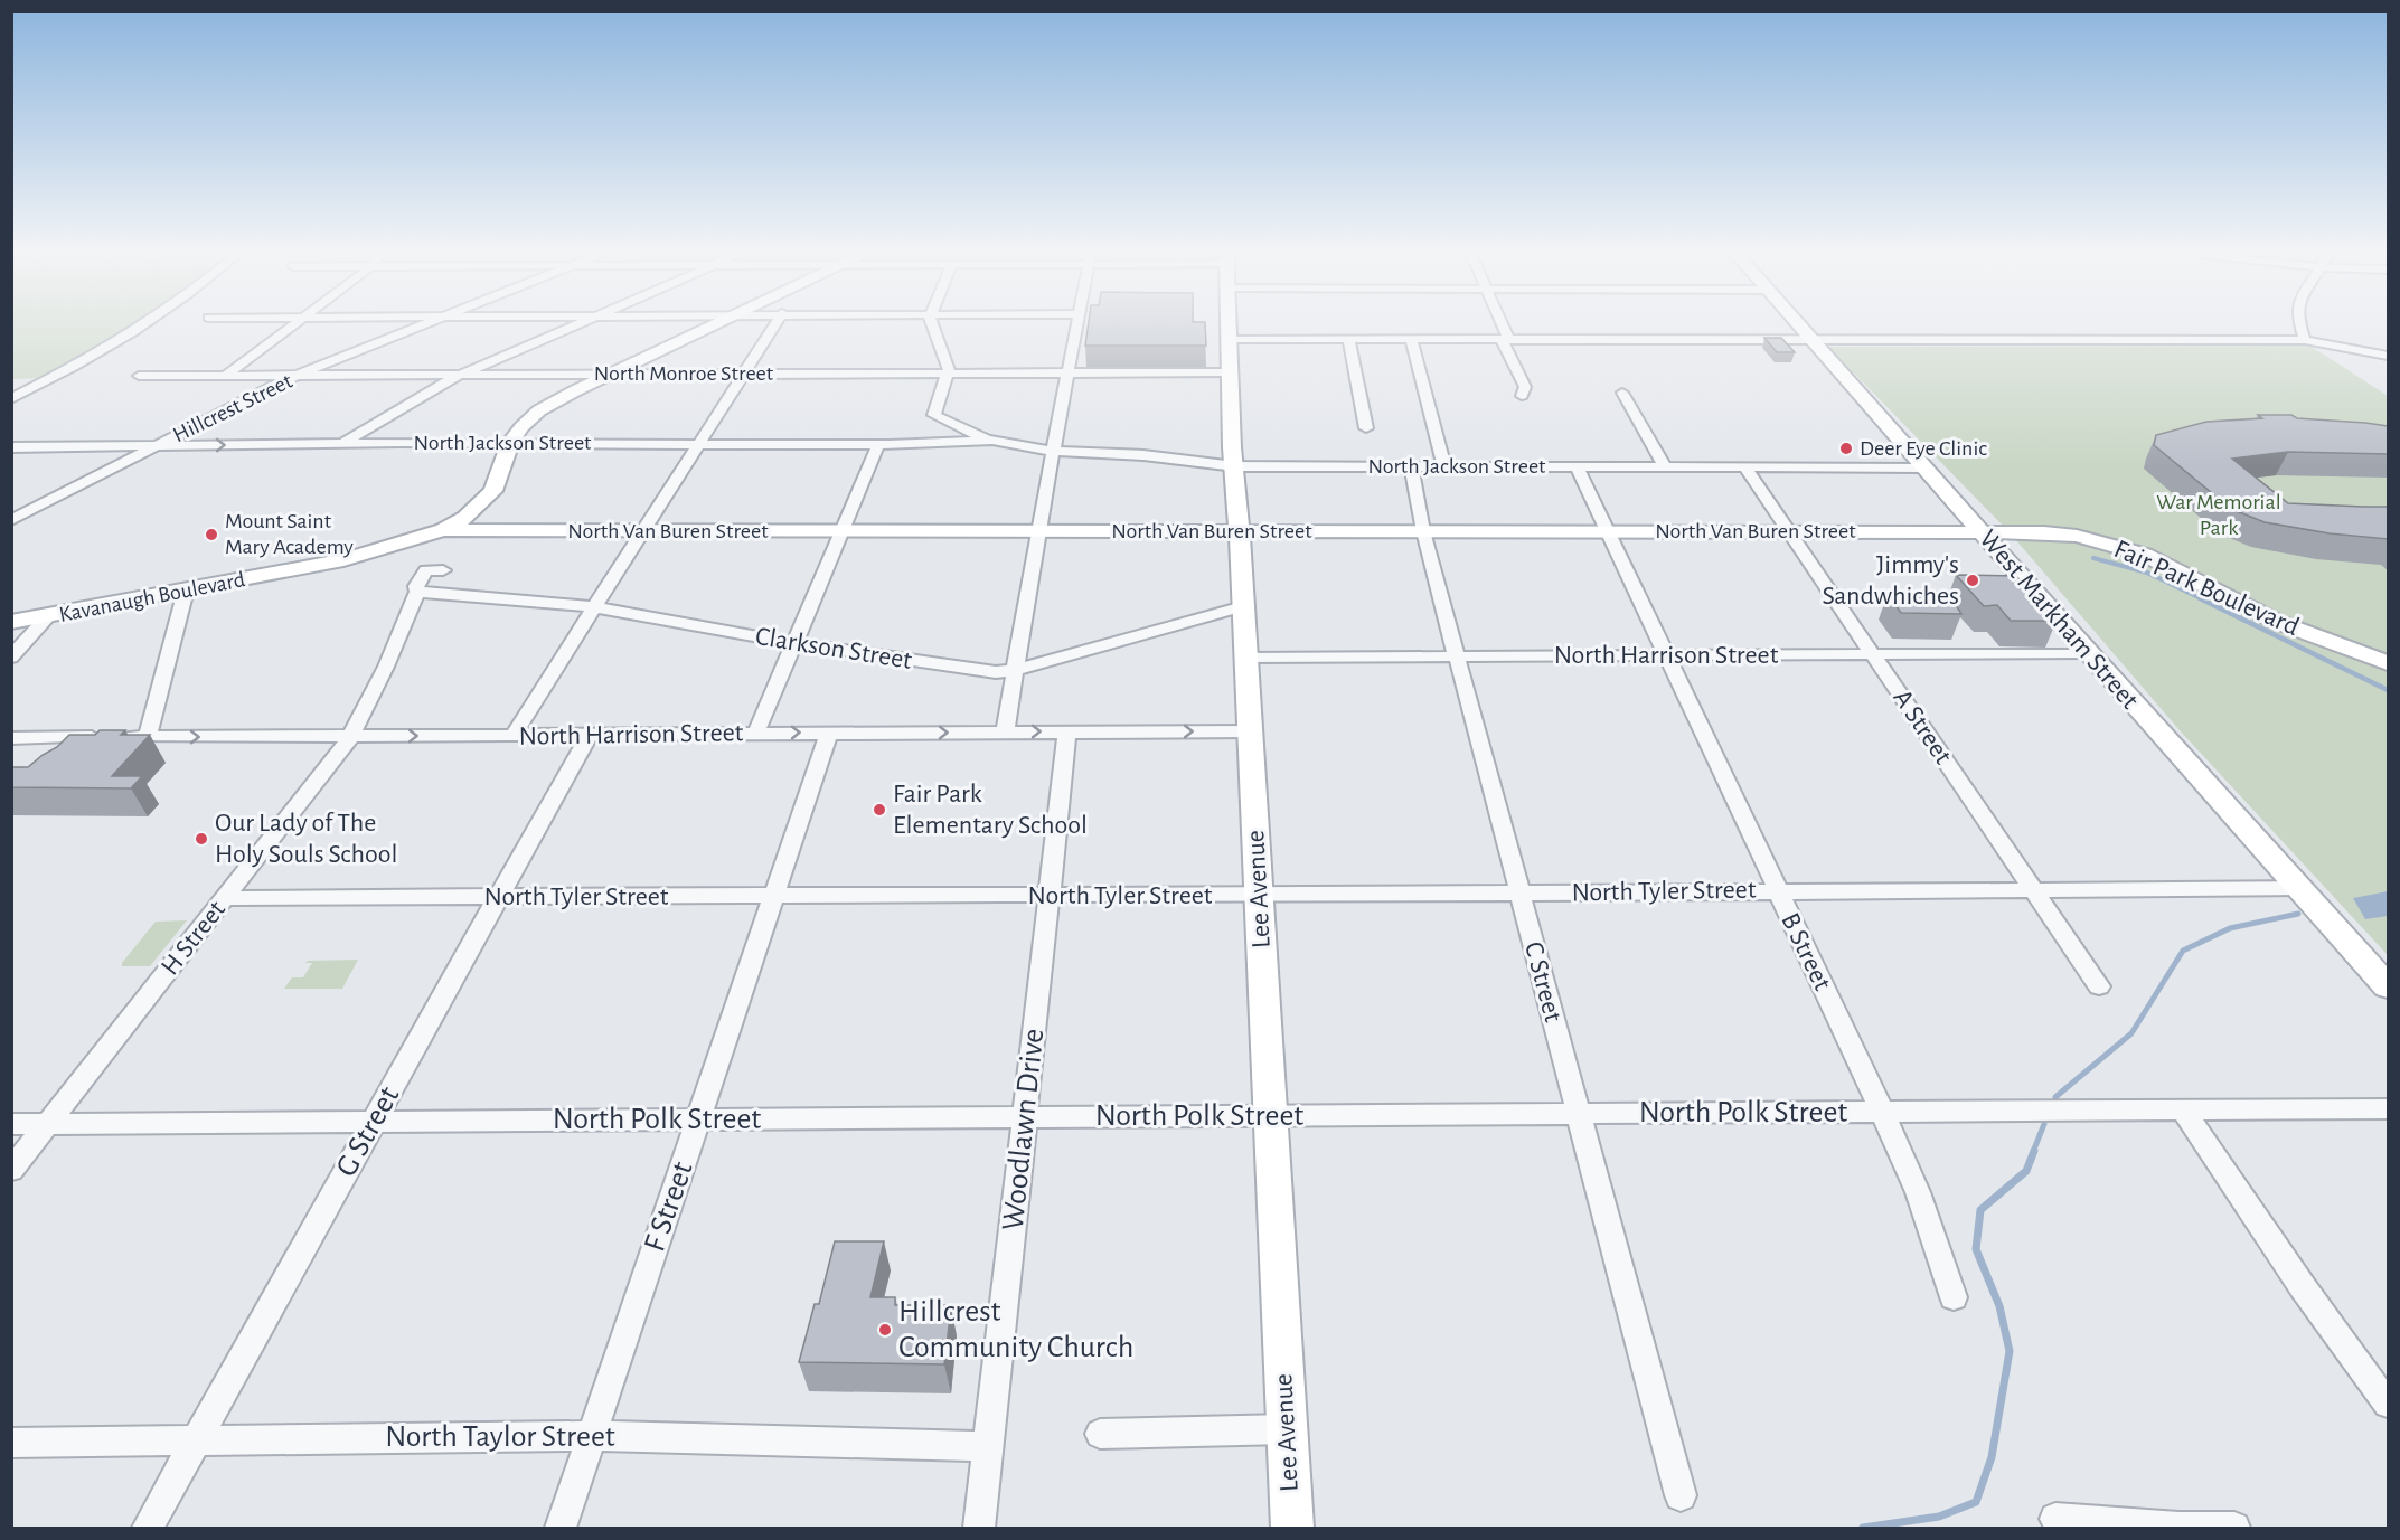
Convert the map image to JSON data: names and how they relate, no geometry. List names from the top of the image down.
{
  "streets": {
    "street": [
      "North Monroe Street",
      "Hillcrest Street",
      "North Jackson Street",
      "North Van Buren Street",
      "Fair Park Boulevard",
      "Kavanaugh Boulevard",
      "West Markham Street",
      "Clarkson Street",
      "North Harrison Street",
      "A Street",
      "Lee Avenue",
      "North Tyler Street",
      "H Street",
      "B Street",
      "C Street",
      "North Polk Street",
      "Woodlawn Drive",
      "G Street",
      "F Street",
      "North Taylor Street"
    ]
  },
  "crossings": [
    ["North Monroe Street", "Hillcrest Street"],
    ["North Monroe Street", "North Jackson Street"],
    ["North Monroe Street", "Kavanaugh Boulevard"],
    ["North Monroe Street", "Lee Avenue"],
    ["Hillcrest Street", "North Jackson Street"],
    ["North Jackson Street", "Kavanaugh Boulevard"],
    ["North Jackson Street", "West Markham Street"],
    ["North Jackson Street", "A Street"],
    ["North Jackson Street", "Lee Avenue"],
    ["North Jackson Street", "B Street"],
    ["North Jackson Street", "C Street"],
    ["North Van Buren Street", "Fair Park Boulevard"],
    ["North Van Buren Street", "Kavanaugh Boulevard"],
    ["North Van Buren Street", "West Markham Street"],
    ["North Van Buren Street", "A Street"],
    ["North Van Buren Street", "Lee Avenue"],
    ["North Van Buren Street", "B Street"],
    ["North Van Buren Street", "C Street"],
    ["Fair Park Boulevard", "West Markham Street"],
    ["West Markham Street", "North Harrison Street"],
    ["West Markham Street", "North Tyler Street"],
    ["Clarkson Street", "Lee Avenue"],
    ["Clarkson Street", "H Street"],
    ["North Harrison Street", "A Street"],
    ["North Harrison Street", "Lee Avenue"],
    ["North Harrison Street", "H Street"],
    ["North Harrison Street", "B Street"],
    ["North Harrison Street", "C Street"],
    ["North Harrison Street", "Woodlawn Drive"],
    ["North Harrison Street", "G Street"],
    ["North Harrison Street", "F Street"],
    ["A Street", "North Tyler Street"],
    ["Lee Avenue", "North Tyler Street"],
    ["Lee Avenue", "North Polk Street"],
    ["North Tyler Street", "H Street"],
    ["North Tyler Street", "B Street"],
    ["North Tyler Street", "C Street"],
    ["North Tyler Street", "Woodlawn Drive"],
    ["North Tyler Street", "G Street"],
    ["North Tyler Street", "F Street"],
    ["H Street", "North Polk Street"],
    ["B Street", "North Polk Street"],
    ["C Street", "North Polk Street"],
    ["North Polk Street", "Woodlawn Drive"],
    ["North Polk Street", "G Street"],
    ["North Polk Street", "F Street"],
    ["Woodlawn Drive", "North Taylor Street"],
    ["G Street", "North Taylor Street"],
    ["F Street", "North Taylor Street"]
  ],
  "one_way": ["North Harrison Street"],
  "parks": ["War Memorial Park"],
  "places": [
    "Deer Eye Clinic",
    "Mount Saint Mary Academy",
    "Jimmy's Sandwhiches",
    "Fair Park Elementary School",
    "Our Lady of The Holy Souls School",
    "Hillcrest Community Church"
  ]
}
